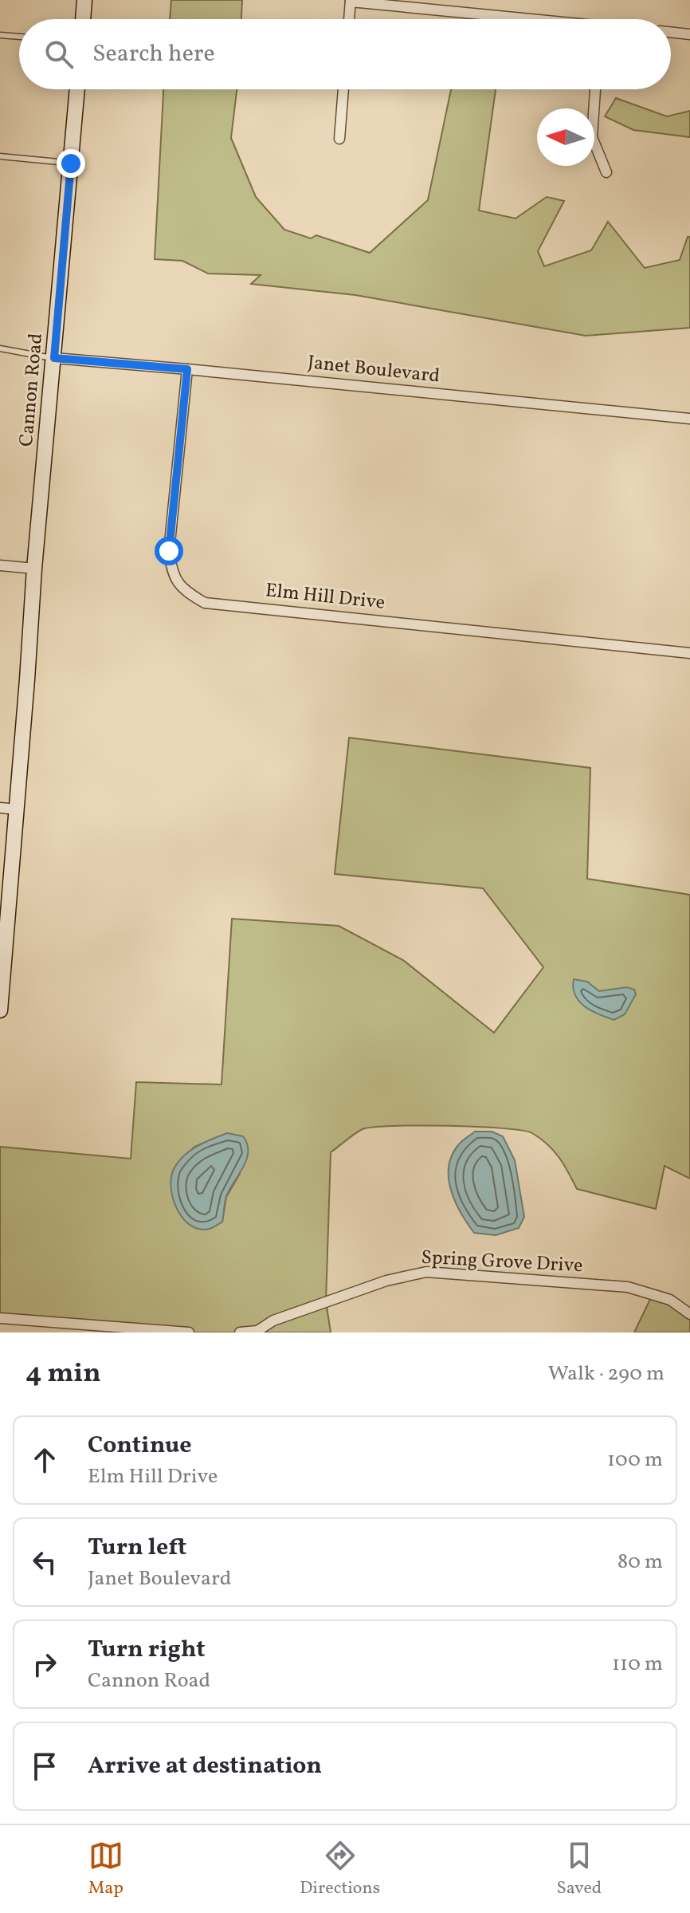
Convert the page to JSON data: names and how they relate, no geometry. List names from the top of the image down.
{
  "streets": {
    "main road": ["Cannon Road"],
    "street": ["Janet Boulevard", "Elm Hill Drive", "Spring Grove Drive"]
  },
  "crossings": [
    ["Janet Boulevard", "Cannon Road"],
    ["Janet Boulevard", "Elm Hill Drive"]
  ],
  "north": "left",
  "page": {
    "search": "Search here",
    "heading": ["4 min", "Walk · 290 m"],
    "list": [
      ["Continue", "Elm Hill Drive", "100 m"],
      ["Turn left", "Janet Boulevard", "80 m"],
      ["Turn right", "Cannon Road", "110 m"],
      "Arrive at destination"
    ],
    "nav": ["Map", "Directions", "Saved"]
  }
}
